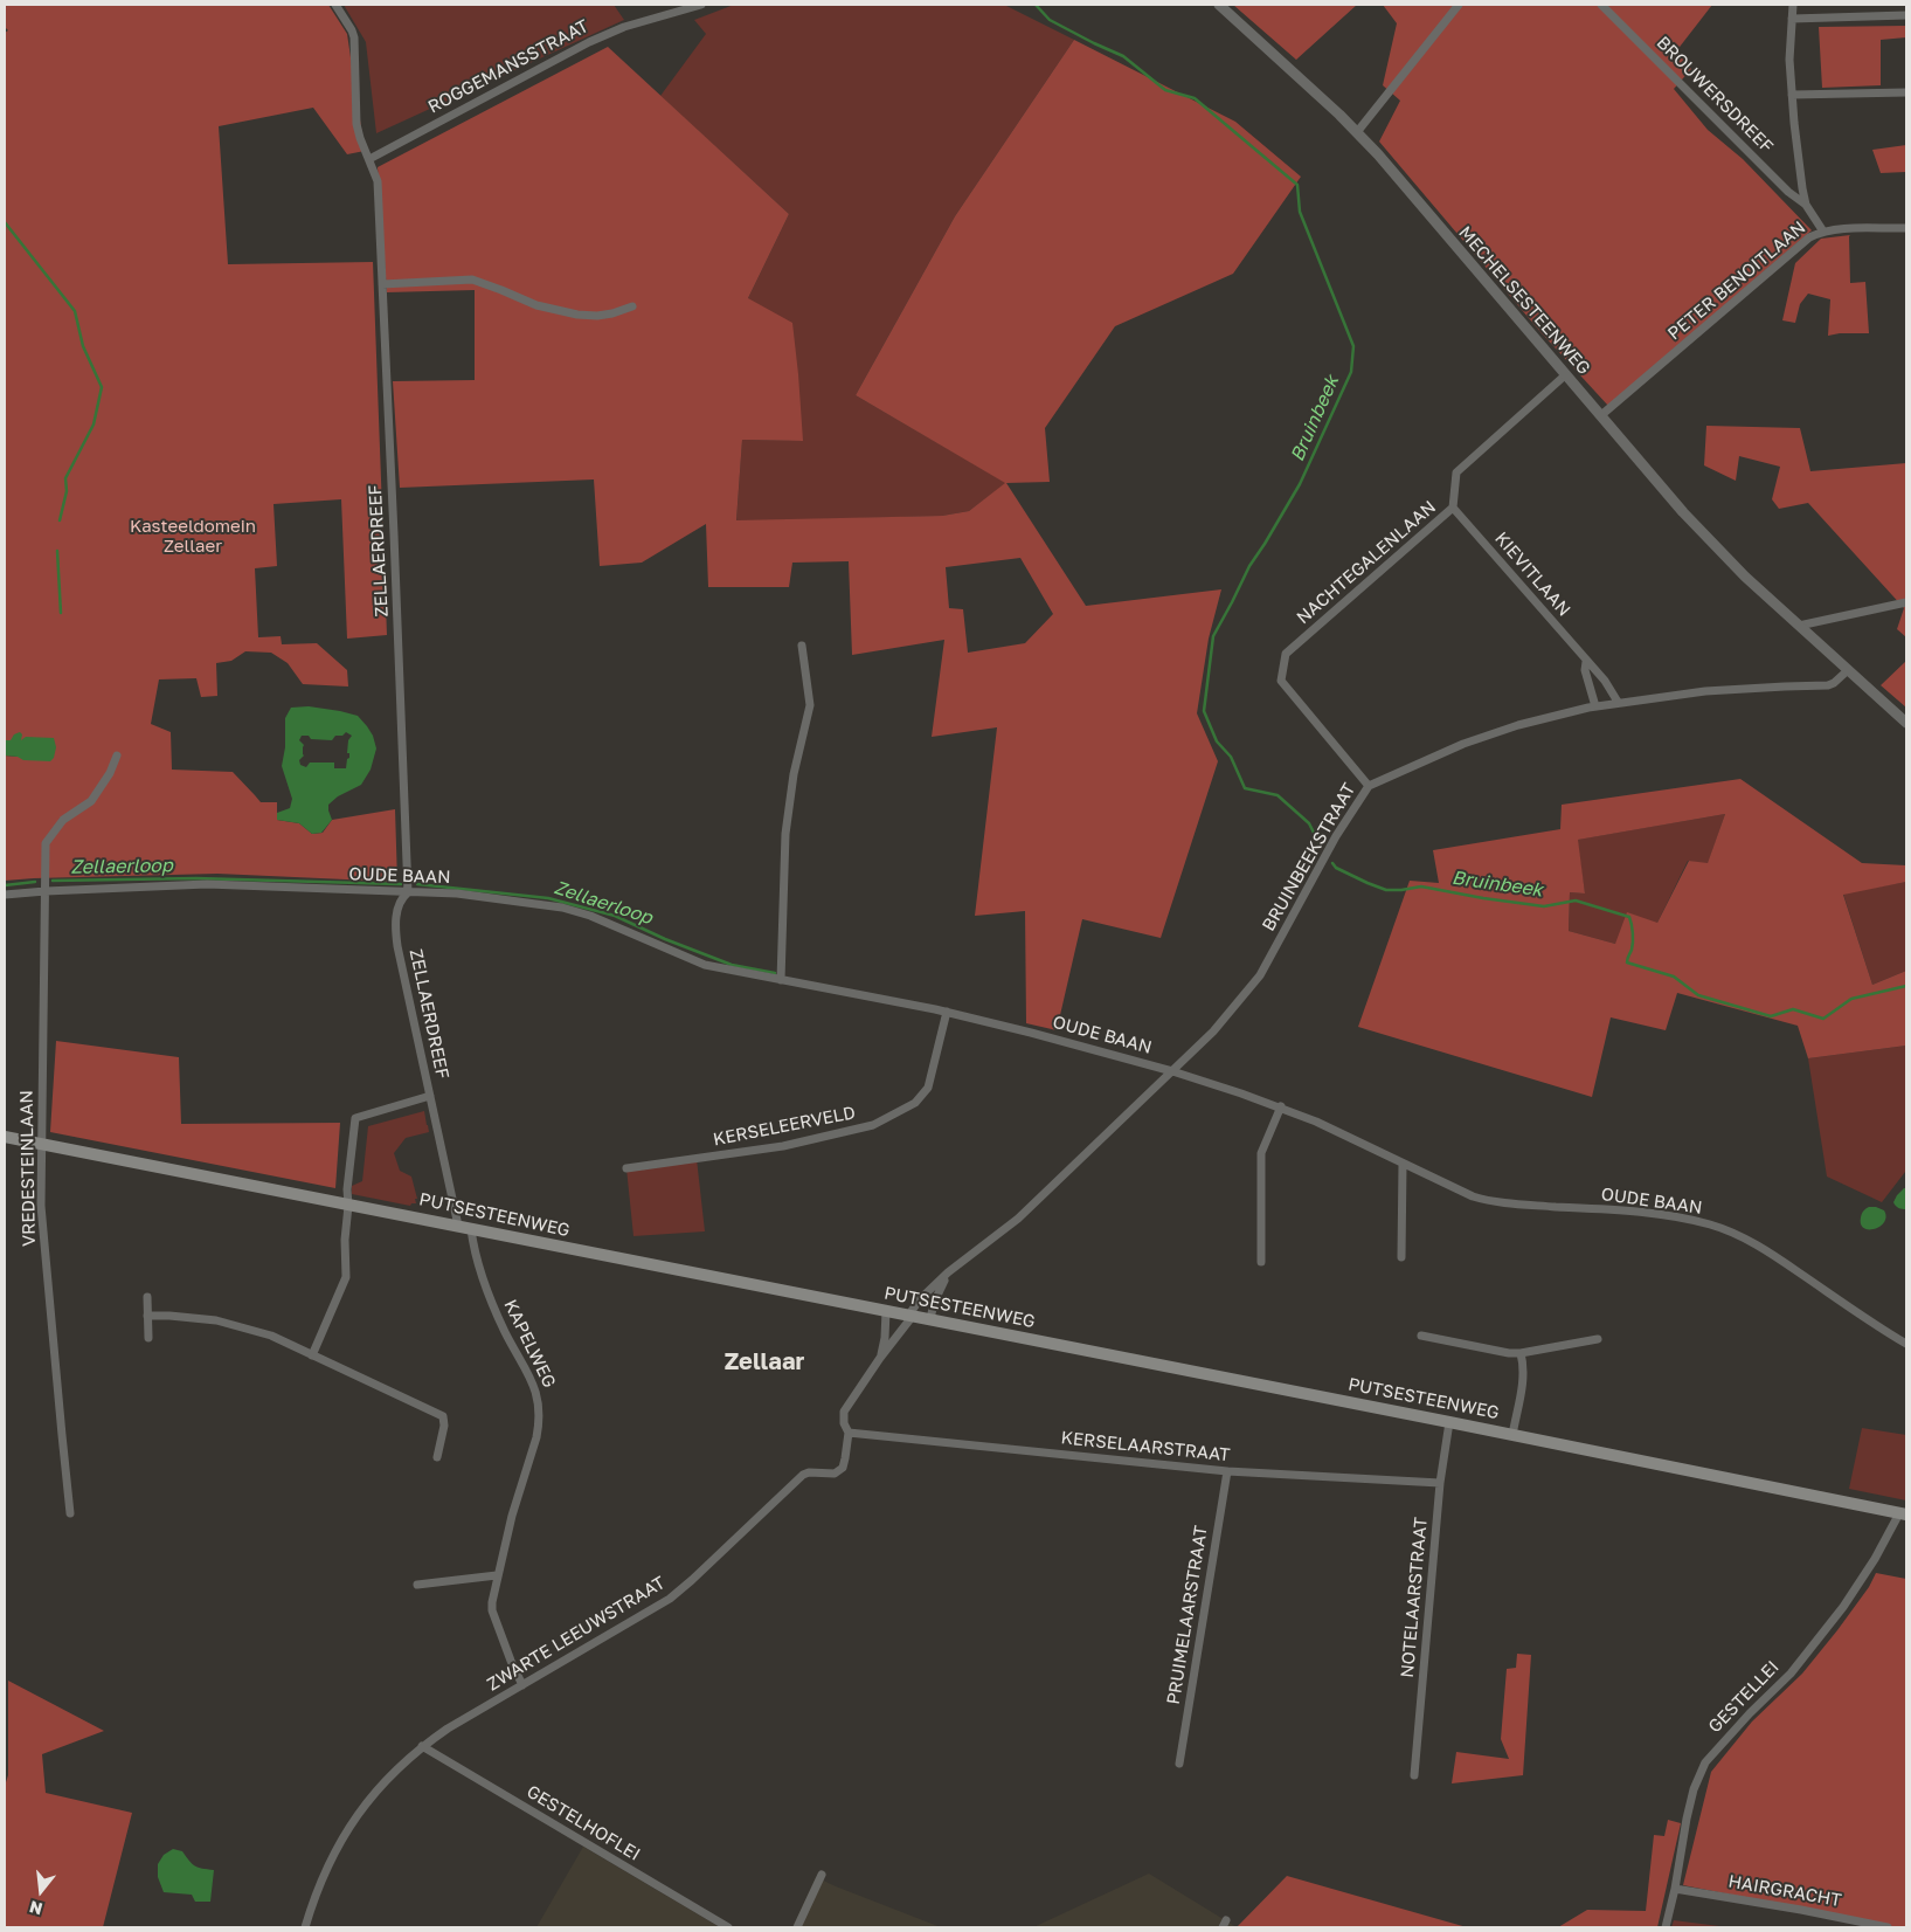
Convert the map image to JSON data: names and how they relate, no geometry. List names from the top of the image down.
{
  "streets": {
    "main road": ["PUTSESTEENWEG"],
    "street": [
      "ROGGEMANSSTRAAT",
      "BROUWERSDREEF",
      "PETER BENOITLAAN",
      "MECHELSESTEENWEG",
      "ZELLAERDREEF",
      "NACHTEGALENLAAN",
      "KIEVITLAAN",
      "BRUINBEEKSTRAAT",
      "OUDE BAAN",
      "KERSELEERVELD",
      "VREDESTEINLAAN",
      "KAPELWEG",
      "KERSELAARSTRAAT",
      "NOTELAARSTRAAT",
      "PRUIMELAARSTRAAT",
      "ZWARTE LEEUWSTRAAT",
      "GESTELLEI",
      "GESTELHOFLEI",
      "HAIRGRACHT"
    ]
  },
  "crossings": [
    ["ROGGEMANSSTRAAT", "ZELLAERDREEF"],
    ["BROUWERSDREEF", "PETER BENOITLAAN"],
    ["PETER BENOITLAAN", "MECHELSESTEENWEG"],
    ["MECHELSESTEENWEG", "NACHTEGALENLAAN"],
    ["MECHELSESTEENWEG", "BRUINBEEKSTRAAT"],
    ["ZELLAERDREEF", "OUDE BAAN"],
    ["ZELLAERDREEF", "PUTSESTEENWEG"],
    ["NACHTEGALENLAAN", "KIEVITLAAN"],
    ["NACHTEGALENLAAN", "BRUINBEEKSTRAAT"],
    ["KIEVITLAAN", "BRUINBEEKSTRAAT"],
    ["BRUINBEEKSTRAAT", "OUDE BAAN"],
    ["BRUINBEEKSTRAAT", "PUTSESTEENWEG"],
    ["BRUINBEEKSTRAAT", "ZWARTE LEEUWSTRAAT"],
    ["OUDE BAAN", "KERSELEERVELD"],
    ["OUDE BAAN", "VREDESTEINLAAN"],
    ["VREDESTEINLAAN", "PUTSESTEENWEG"],
    ["PUTSESTEENWEG", "KAPELWEG"],
    ["PUTSESTEENWEG", "NOTELAARSTRAAT"],
    ["PUTSESTEENWEG", "ZWARTE LEEUWSTRAAT"],
    ["PUTSESTEENWEG", "GESTELLEI"],
    ["KAPELWEG", "ZWARTE LEEUWSTRAAT"],
    ["KERSELAARSTRAAT", "NOTELAARSTRAAT"],
    ["KERSELAARSTRAAT", "PRUIMELAARSTRAAT"],
    ["KERSELAARSTRAAT", "ZWARTE LEEUWSTRAAT"],
    ["ZWARTE LEEUWSTRAAT", "GESTELHOFLEI"],
    ["GESTELLEI", "HAIRGRACHT"]
  ],
  "districts": ["Zellaar"],
  "water": ["Bruinbeek", "Zellaerloop"],
  "parks": ["Kasteeldomein Zellaer"],
  "north": "bottom"
}
